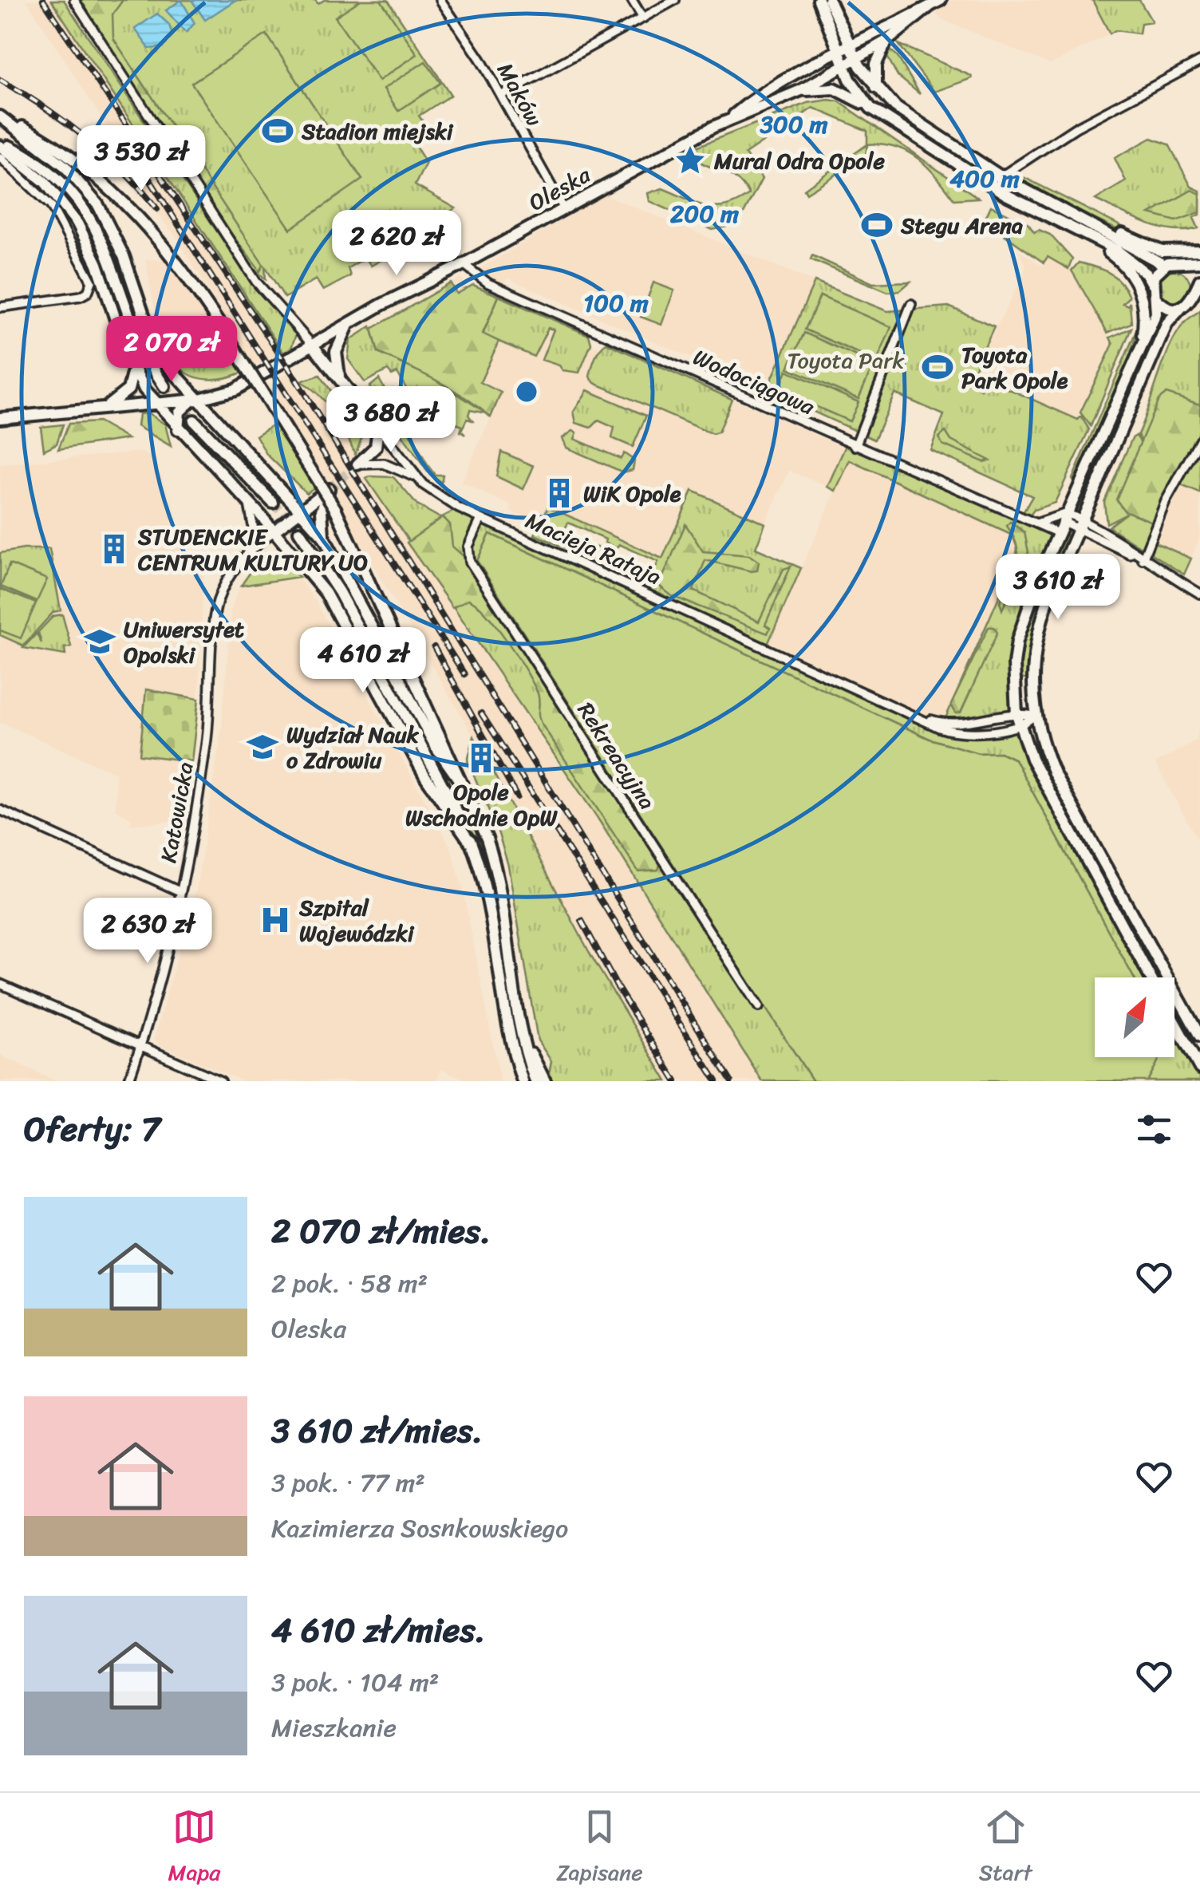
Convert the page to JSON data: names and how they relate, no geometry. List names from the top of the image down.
{
  "streets": {
    "main road": ["Oleska", "Macieja Rataja"],
    "street": [
      "Maków",
      "Wodociągowa",
      "Rekreacyjna",
      "Katowicka"
    ]
  },
  "crossings": [
    ["Maków", "Oleska"],
    ["Oleska", "Wodociągowa"],
    ["Oleska", "Macieja Rataja"],
    ["Macieja Rataja", "Rekreacyjna"]
  ],
  "parks": ["Toyota Park"],
  "places": {
    "sports": ["Stadion miejski", "Stegu Arena", "Toyota Park Opole"],
    "place": ["Mural Odra Opole"],
    "building": ["WiK Opole", "STUDENCKIE CENTRUM KULTURY UO", "Opole Wschodnie OpW"],
    "school or university": ["Uniwersytet Opolski", "Wydział Nauk o Zdrowiu"],
    "hospital": ["Szpital Wojewódzki"]
  },
  "north": "top right",
  "page": {
    "price": [
      "3 530 zł",
      "2 620 zł",
      "2 070 zł",
      "3 680 zł",
      "3 610 zł",
      "4 610 zł",
      "2 630 zł"
    ],
    "heading": "Oferty: 7",
    "list": [
      {
        "name": "2 070 zł/mies.",
        "note": "2 pok. · 58 m² · Oleska"
      },
      {
        "name": "3 610 zł/mies.",
        "note": "3 pok. · 77 m² · Kazimierza Sosnkowskiego"
      },
      {
        "name": "4 610 zł/mies.",
        "note": "3 pok. · 104 m² · Mieszkanie"
      }
    ],
    "tabs": ["Mapa", "Zapisane", "Start"]
  },
  "rings": [
    "300 m",
    "400 m",
    "200 m",
    "100 m"
  ]
}
